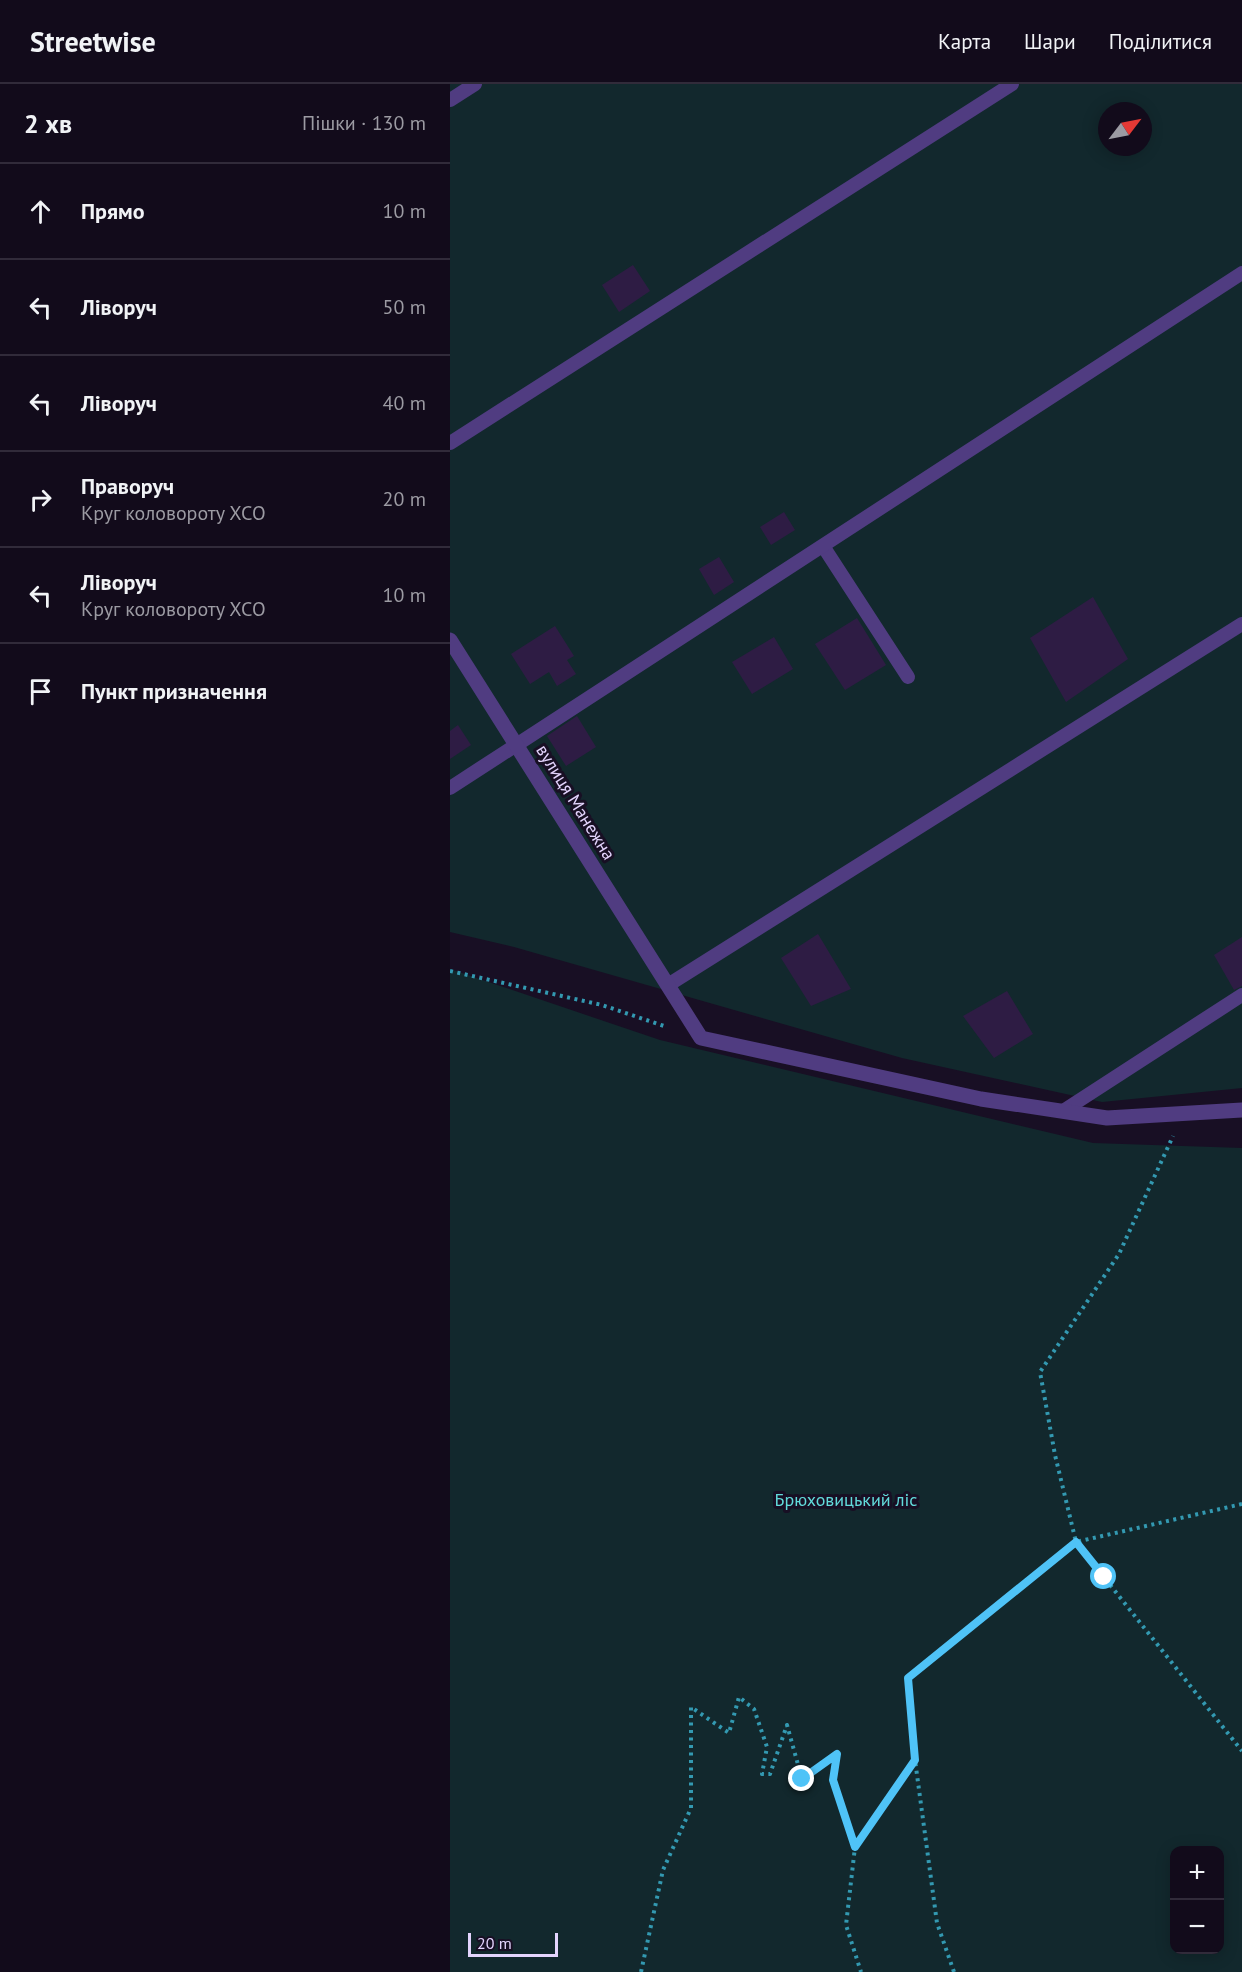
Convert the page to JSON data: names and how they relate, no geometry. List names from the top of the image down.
{
  "streets": {
    "street": ["вулиця Манежна"]
  },
  "parks": ["Брюховицький ліс"],
  "scale_bar": "20 m",
  "north": "top right",
  "page": {
    "header": "Streetwise",
    "nav": ["Карта", "Шари", "Поділитися"],
    "heading": ["2 хв", "Пішки · 130 m"],
    "list": [
      ["Прямо", "10 m"],
      ["Ліворуч", "50 m"],
      ["Ліворуч", "40 m"],
      ["Праворуч", "Круг коловороту ХСО", "20 m"],
      ["Ліворуч", "Круг коловороту ХСО", "10 m"],
      "Пункт призначення"
    ],
    "map_buttons": ["+", "−"],
    "scale": "20 m"
  }
}
